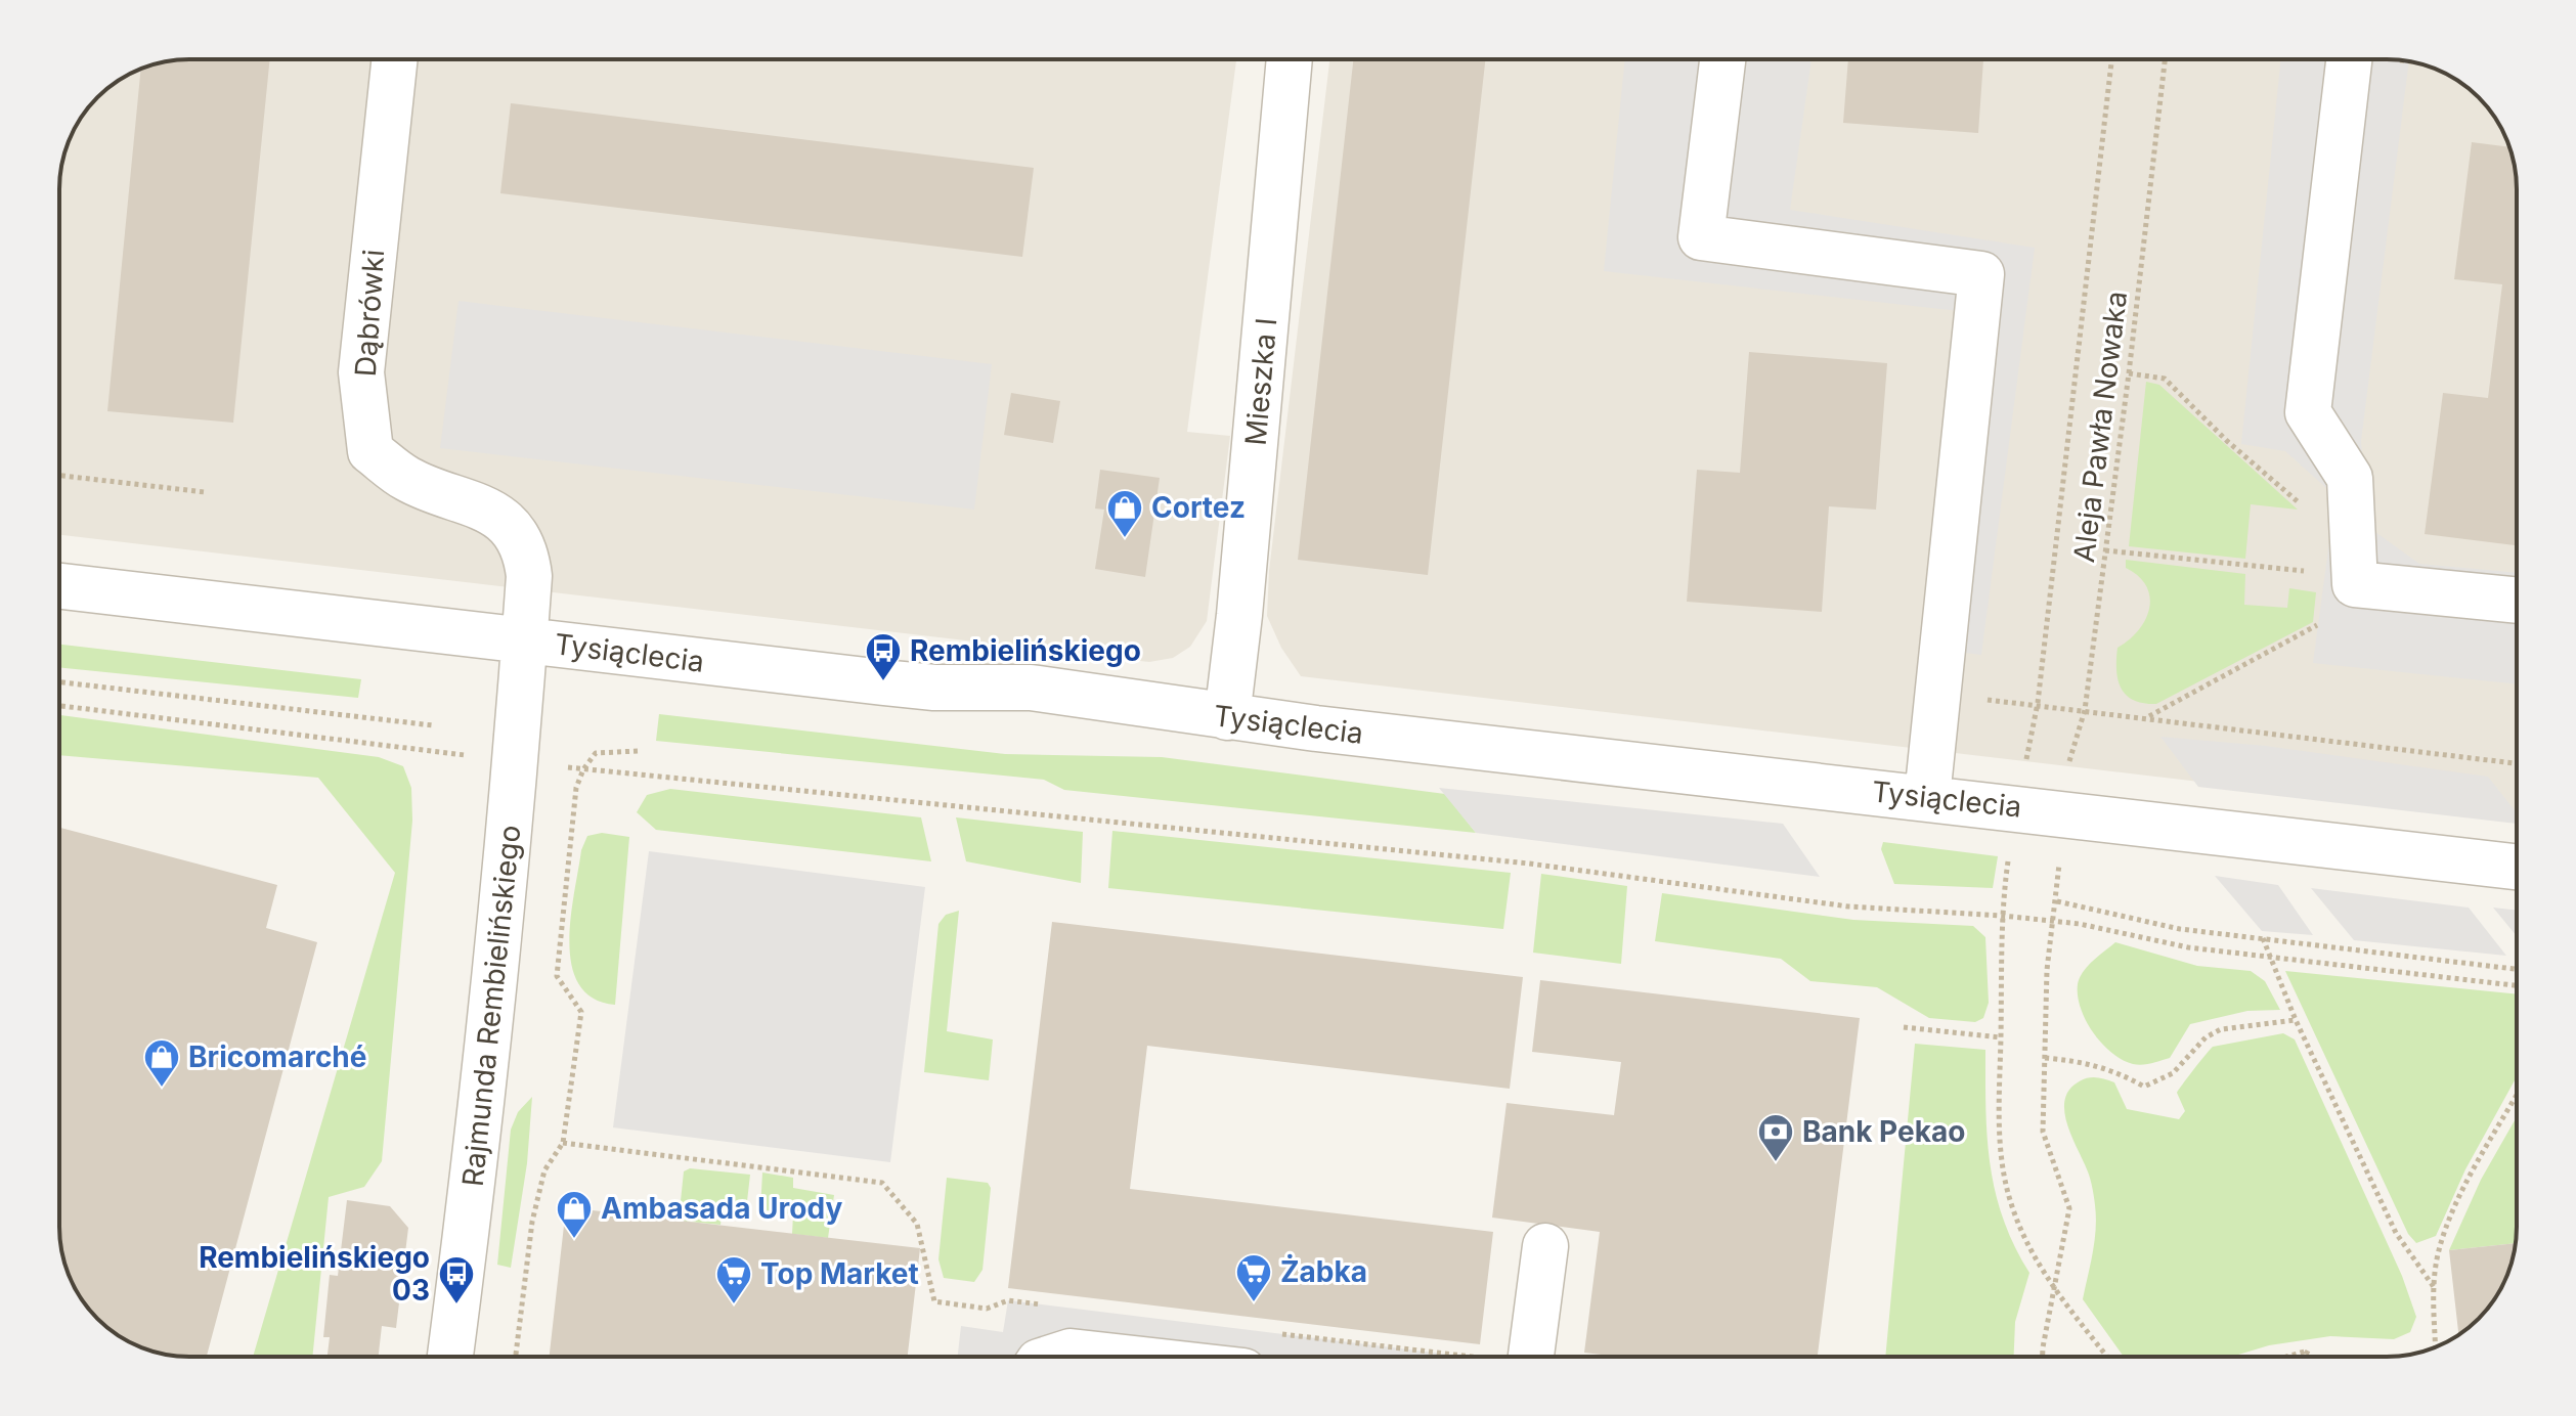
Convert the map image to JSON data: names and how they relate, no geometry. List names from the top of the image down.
{
  "streets": {
    "street": [
      "Dąbrówki",
      "Mieszka I",
      "Tysiąclecia",
      "Rajmunda Rembielińskiego"
    ],
    "path": ["Aleja Pawła Nowaka"]
  },
  "crossings": [
    ["Dąbrówki", "Tysiąclecia"],
    ["Dąbrówki", "Rajmunda Rembielińskiego"],
    ["Mieszka I", "Tysiąclecia"],
    ["Aleja Pawła Nowaka", "Tysiąclecia"],
    ["Tysiąclecia", "Rajmunda Rembielińskiego"]
  ],
  "places": {
    "shop": ["Cortez", "Bricomarché", "Ambasada Urody"],
    "bus stop": ["Rembielińskiego", "Rembielińskiego 03"],
    "bank": ["Bank Pekao"],
    "supermarket": ["Żabka", "Top Market"]
  }
}
